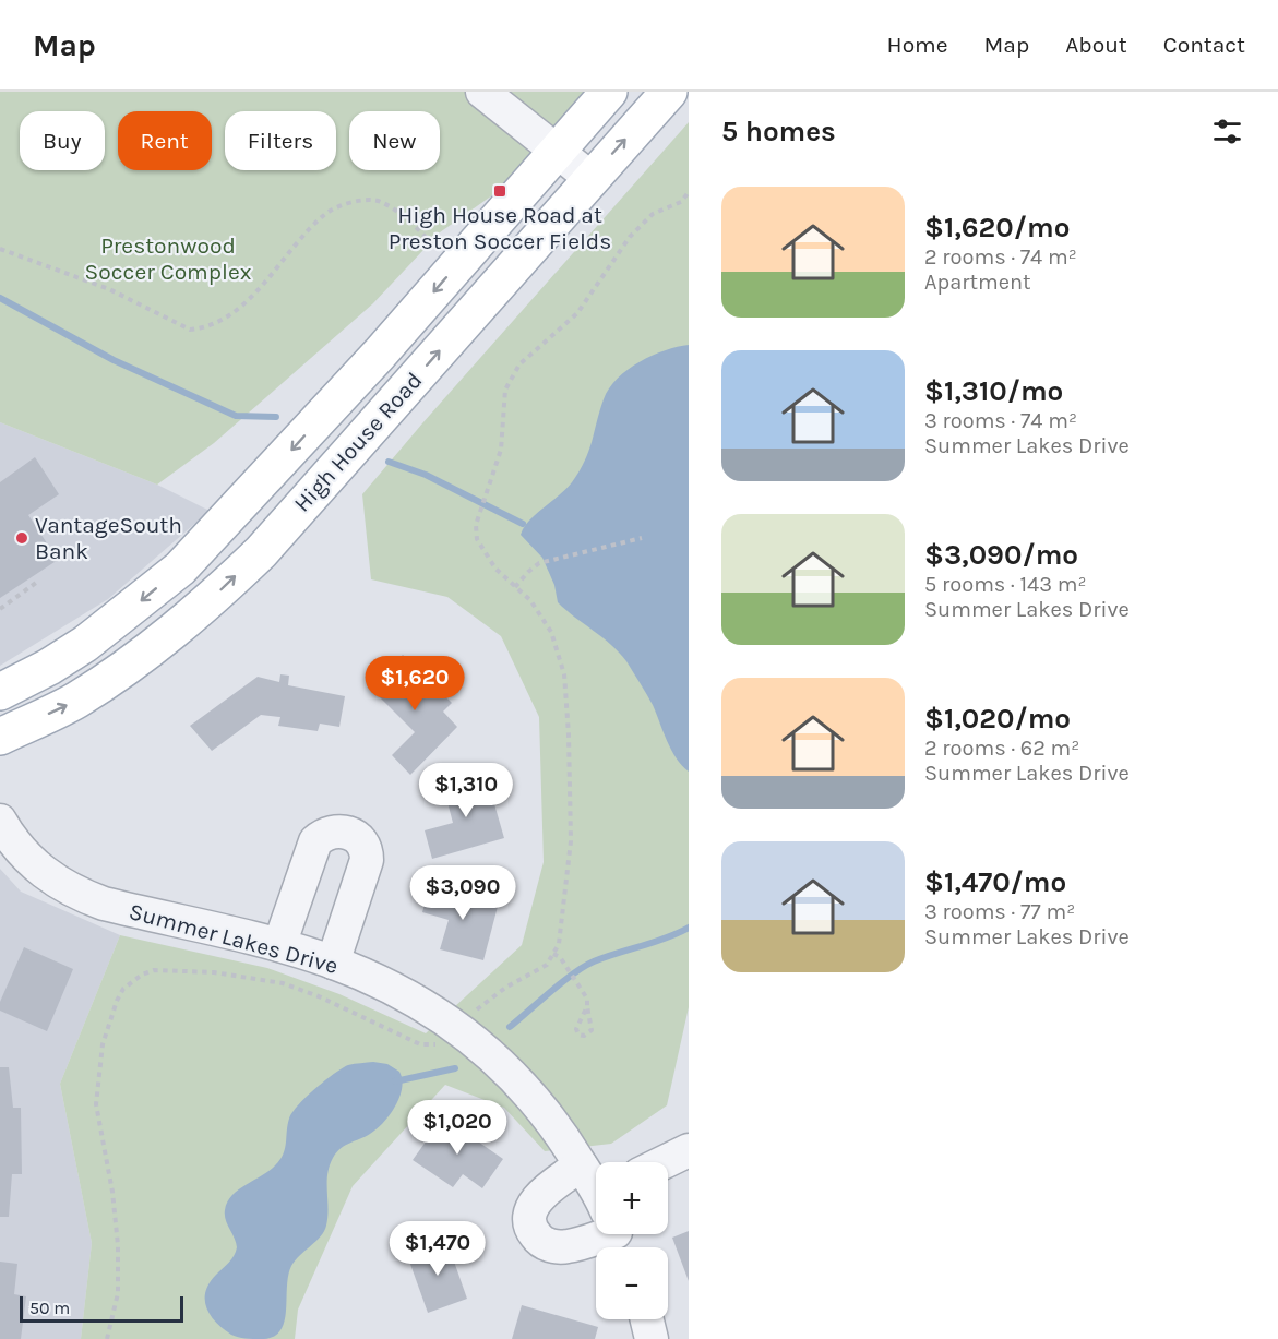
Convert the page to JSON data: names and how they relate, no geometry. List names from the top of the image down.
{
  "streets": {
    "main road": ["High House Road"],
    "street": ["Summer Lakes Drive"]
  },
  "parks": ["Prestonwood Soccer Complex"],
  "places": {
    "transit": ["High House Road at Preston Soccer Fields"],
    "other": ["VantageSouth Bank"]
  },
  "scale_bar": "50 m",
  "page": {
    "header": "Map",
    "nav": [
      "Home",
      "Map",
      "About",
      "Contact"
    ],
    "heading": "5 homes",
    "chip": [
      "Buy",
      "Rent",
      "Filters",
      "New"
    ],
    "list": [
      {
        "name": "$1,620/mo",
        "note": "2 rooms · 74 m² · Apartment"
      },
      {
        "name": "$1,310/mo",
        "note": "3 rooms · 74 m² · Summer Lakes Drive"
      },
      {
        "name": "$3,090/mo",
        "note": "5 rooms · 143 m² · Summer Lakes Drive"
      },
      {
        "name": "$1,020/mo",
        "note": "2 rooms · 62 m² · Summer Lakes Drive"
      },
      {
        "name": "$1,470/mo",
        "note": "3 rooms · 77 m² · Summer Lakes Drive"
      }
    ],
    "price": [
      "$1,620",
      "$1,310",
      "$3,090",
      "$1,020",
      "$1,470"
    ],
    "map_buttons": ["+", "−"],
    "scale": "50 m"
  }
}
